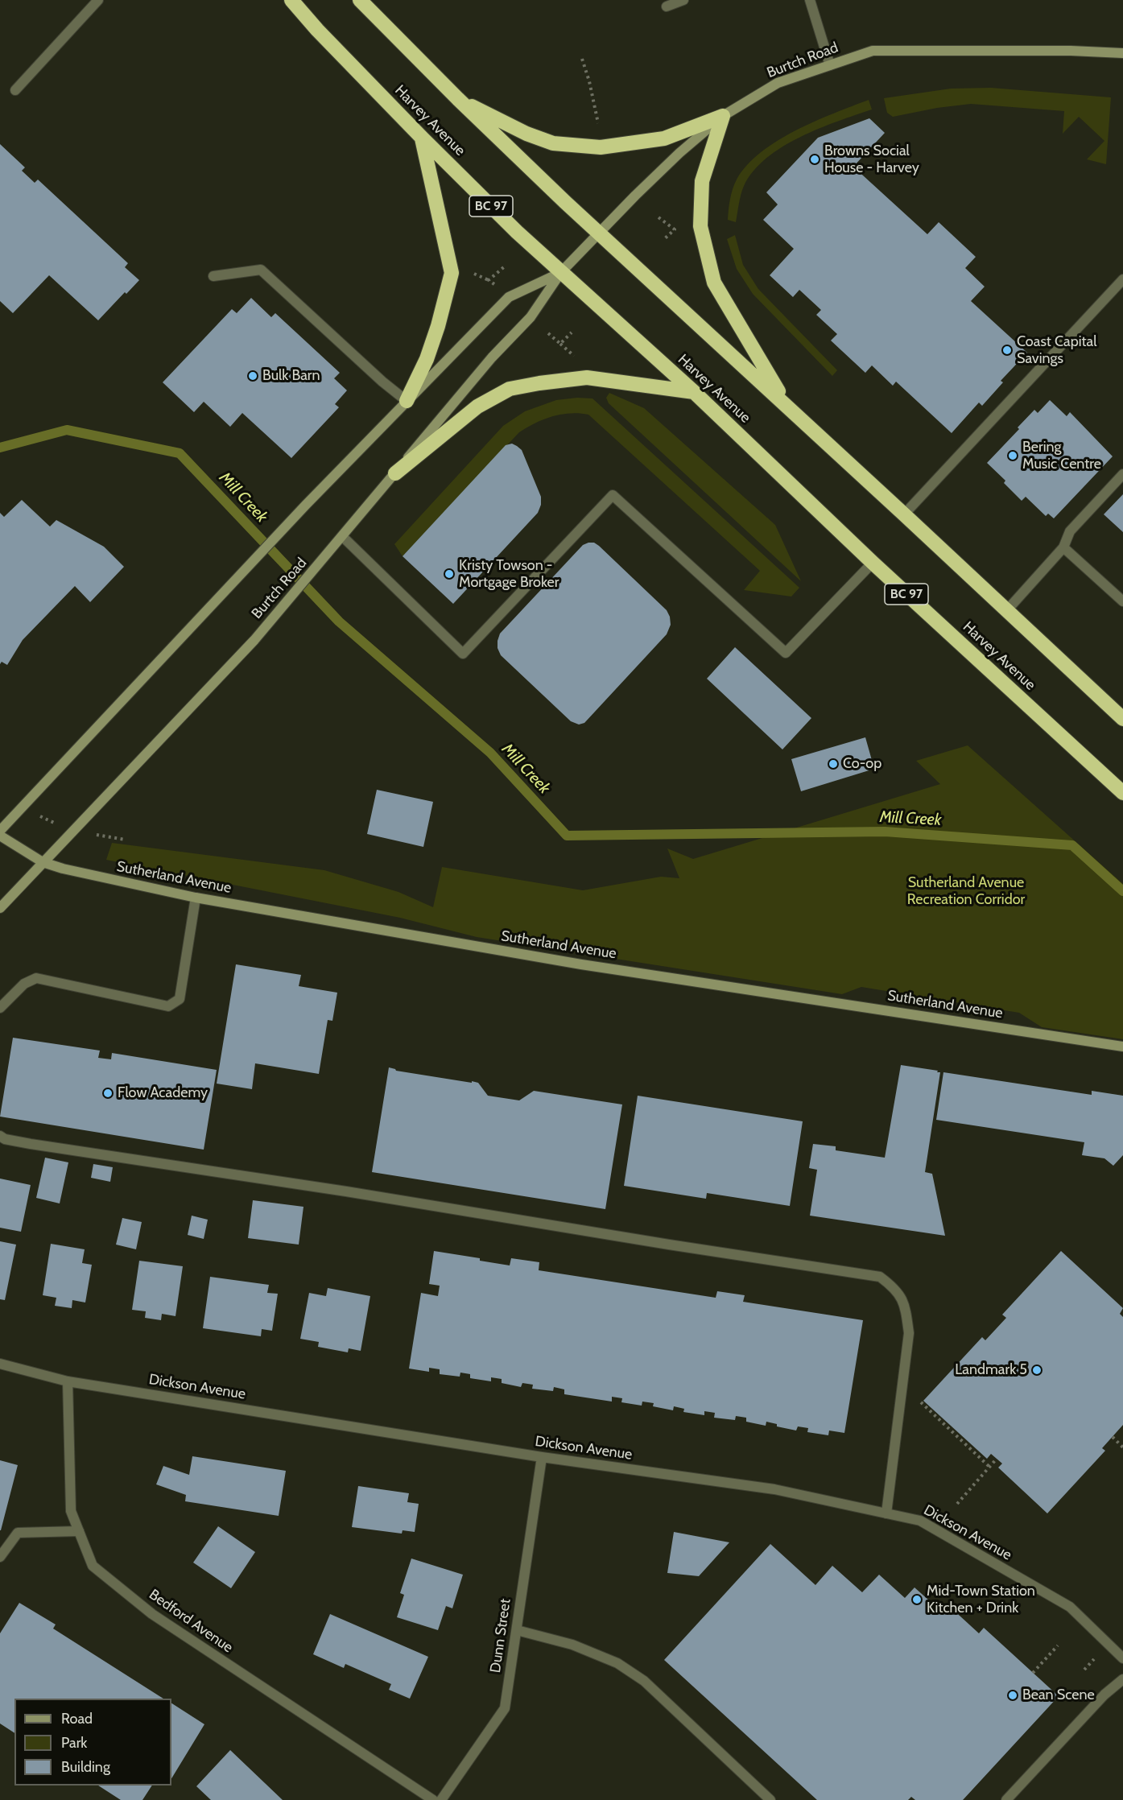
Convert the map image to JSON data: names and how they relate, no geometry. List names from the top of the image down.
{
  "streets": {
    "highway": ["Harvey Avenue", "BC 97"],
    "main road": ["Burtch Road", "Sutherland Avenue"],
    "street": ["Dickson Avenue", "Bedford Avenue", "Dunn Street"]
  },
  "crossings": [
    ["Burtch Road", "Harvey Avenue"],
    ["Burtch Road", "Sutherland Avenue"],
    ["Dickson Avenue", "Bedford Avenue"],
    ["Dickson Avenue", "Dunn Street"]
  ],
  "water": ["Mill Creek"],
  "parks": ["Sutherland Avenue Recreation Corridor"],
  "places": [
    "Browns Social House - Harvey",
    "Coast Capital Savings",
    "Bulk Barn",
    "Bering Music Centre",
    "Kristy Towson - Mortgage Broker",
    "Co-op",
    "Flow Academy",
    "Landmark 5",
    "Mid-Town Station Kitchen + Drink",
    "Bean Scene"
  ],
  "legend": ["Road", "Park", "Building"]
}
